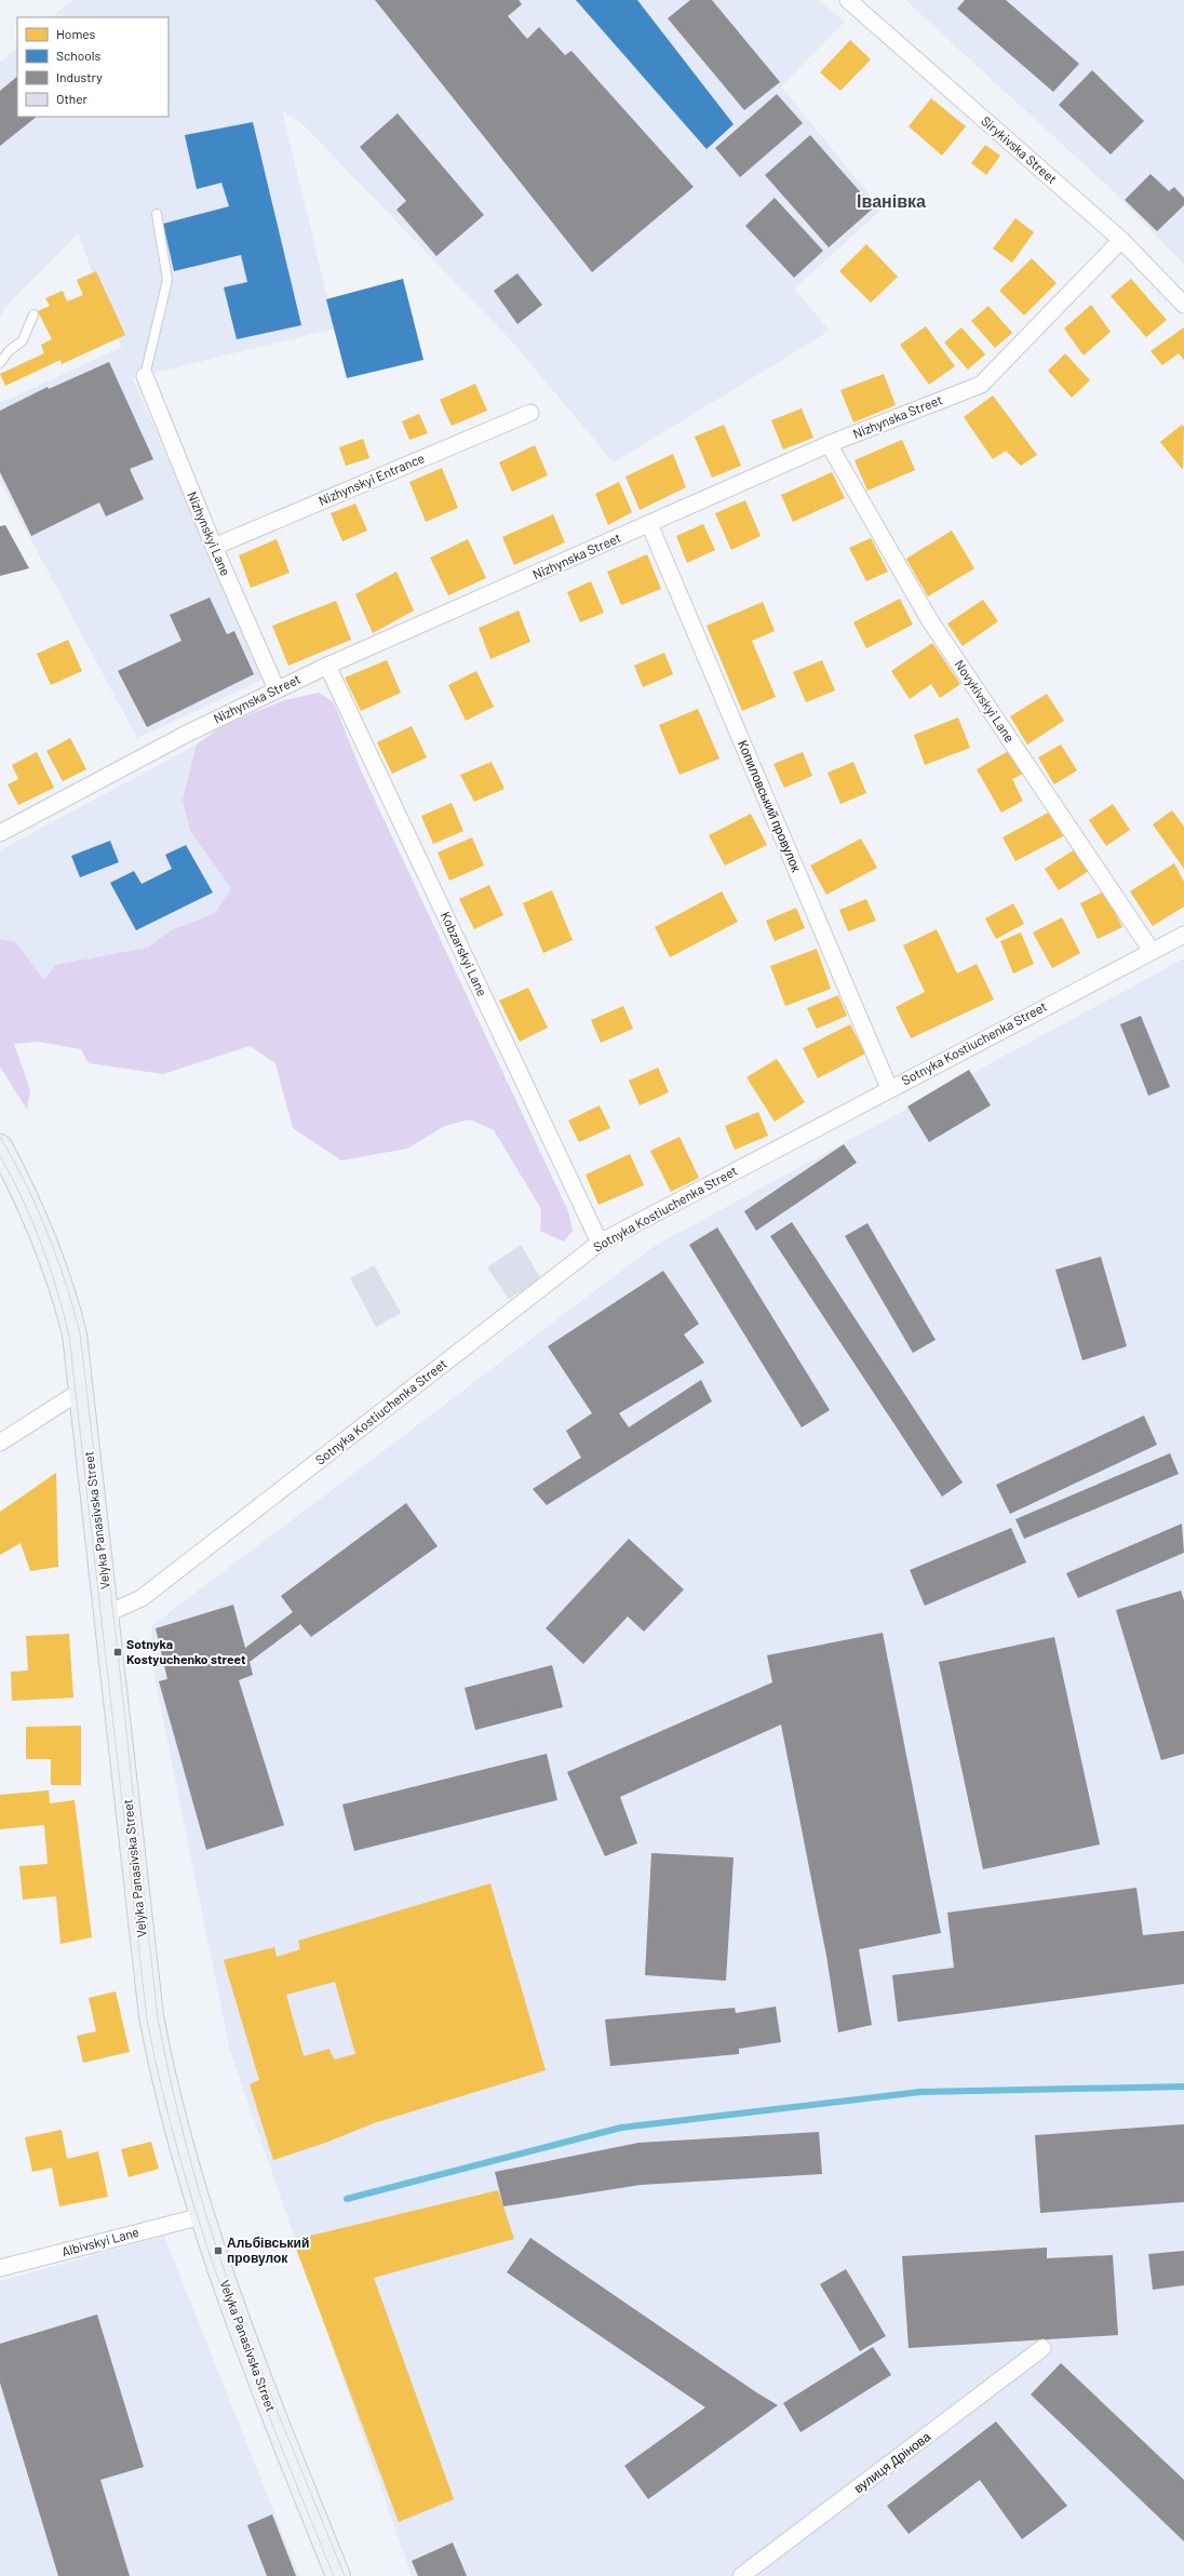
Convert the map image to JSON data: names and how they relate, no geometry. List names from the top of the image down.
{
  "streets": {
    "street": [
      "Sirykivska Street",
      "Nizhynska Street",
      "Nizhynskyi Entrance",
      "Nizhynskyi Lane",
      "Novykivskyi Lane",
      "Копиловський провулок",
      "Kobzarskyi Lane",
      "Sotnyka Kostiuchenka Street",
      "Velyka Panasivska Street",
      "Albivskyi Lane",
      "вулиця Дрінова"
    ]
  },
  "crossings": [
    ["Sirykivska Street", "Nizhynska Street"],
    ["Nizhynska Street", "Nizhynskyi Lane"],
    ["Nizhynska Street", "Novykivskyi Lane"],
    ["Nizhynska Street", "Копиловський провулок"],
    ["Nizhynska Street", "Kobzarskyi Lane"],
    ["Nizhynskyi Entrance", "Nizhynskyi Lane"],
    ["Novykivskyi Lane", "Sotnyka Kostiuchenka Street"],
    ["Копиловський провулок", "Sotnyka Kostiuchenka Street"],
    ["Kobzarskyi Lane", "Sotnyka Kostiuchenka Street"],
    ["Sotnyka Kostiuchenka Street", "Velyka Panasivska Street"],
    ["Velyka Panasivska Street", "Albivskyi Lane"]
  ],
  "districts": ["Іванівка"],
  "places": {
    "transit": ["Sotnyka Kostyuchenko street", "Альбівський провулок"]
  },
  "legend": [
    "Homes",
    "Schools",
    "Industry",
    "Other"
  ]
}
